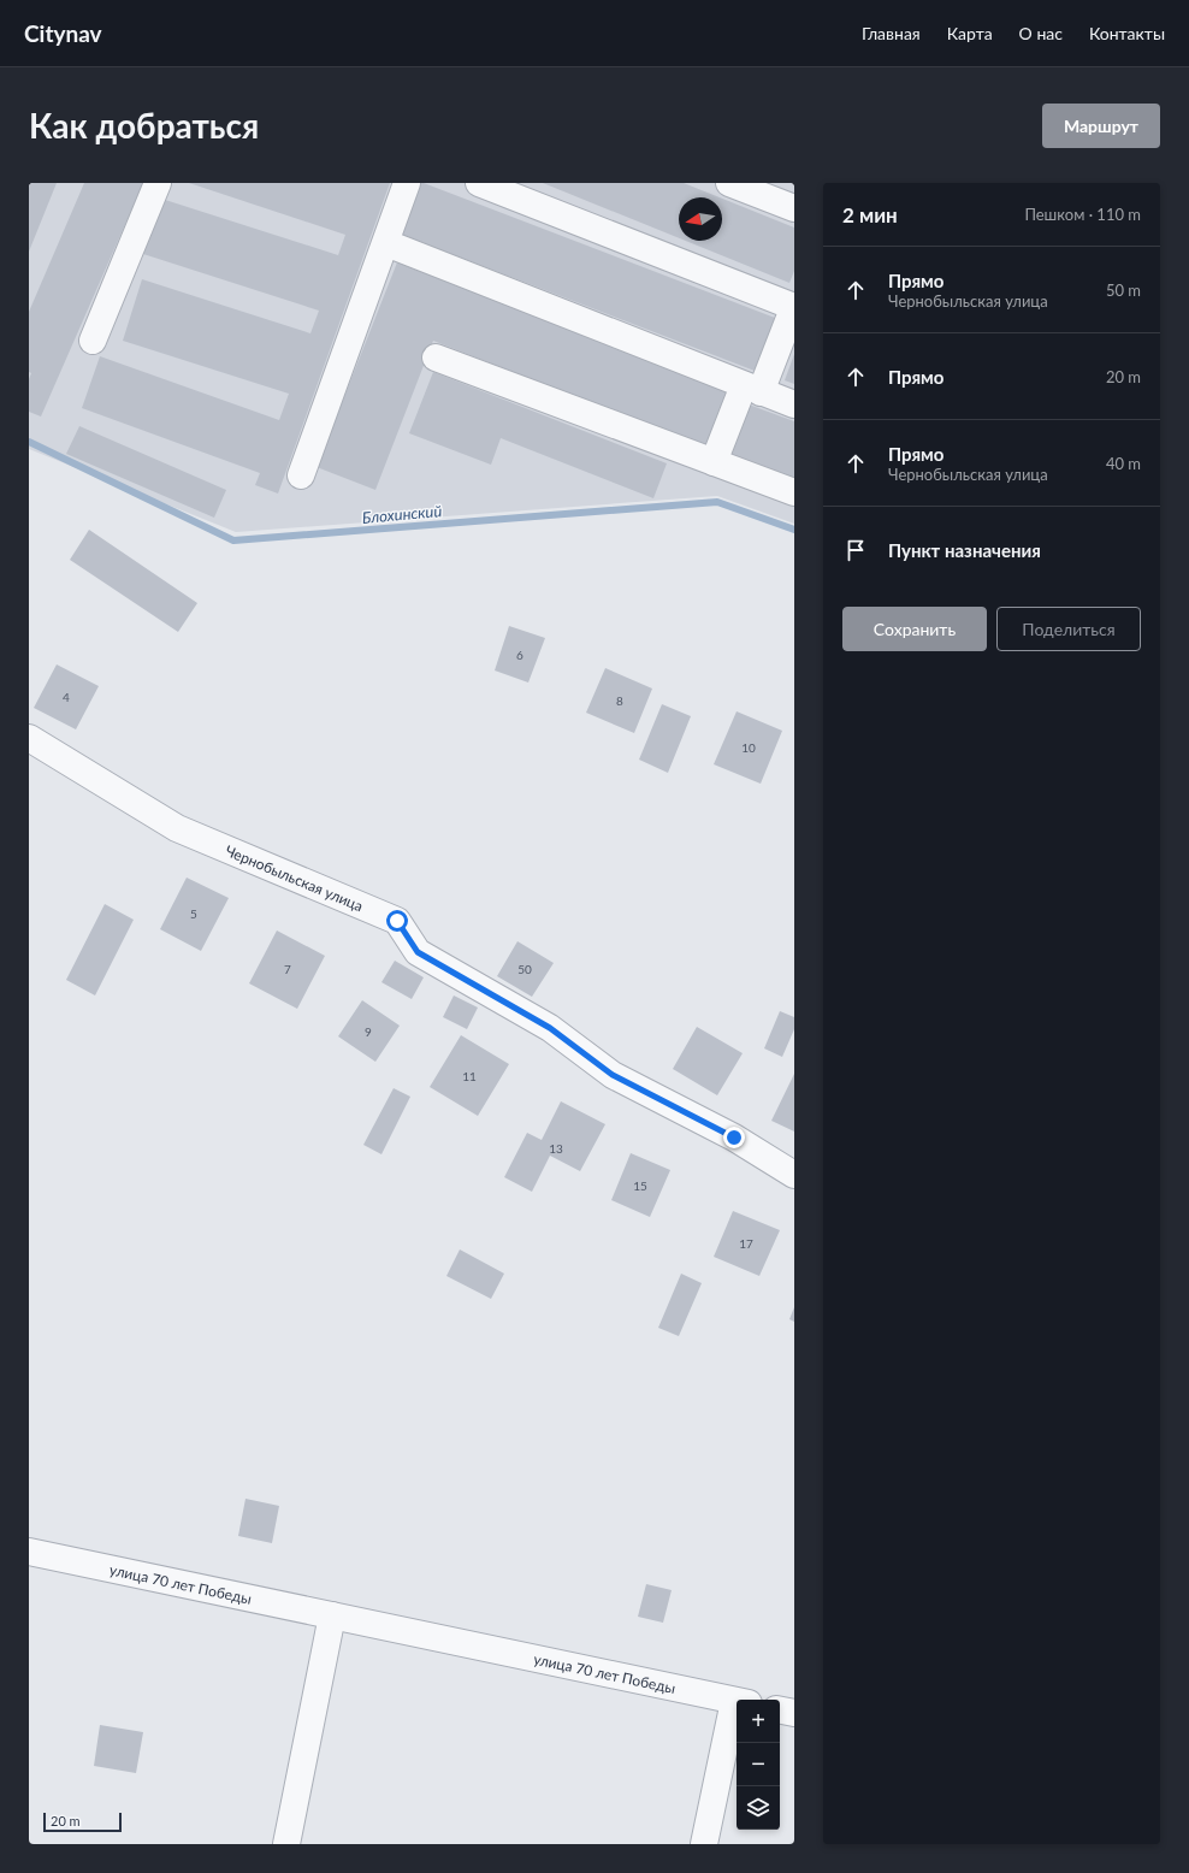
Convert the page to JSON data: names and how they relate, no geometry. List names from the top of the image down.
{
  "streets": {
    "street": ["Чернобыльская улица", "улица 70 лет Победы"]
  },
  "water": ["Блохинский"],
  "house_numbers": [
    "6",
    "4",
    "8",
    "10",
    "5",
    "7",
    "50",
    "9",
    "11",
    "13",
    "15",
    "17"
  ],
  "scale_bar": "20 m",
  "north": "left",
  "page": {
    "header": "Citynav",
    "nav": [
      "Главная",
      "Карта",
      "О нас",
      "Контакты"
    ],
    "buttons": [
      "Маршрут",
      ["Сохранить", "Поделиться"]
    ],
    "title": "Как добраться",
    "heading": ["2 мин", "Пешком · 110 m"],
    "list": [
      ["Прямо", "Чернобыльская улица", "50 m"],
      ["Прямо", "20 m"],
      ["Прямо", "Чернобыльская улица", "40 m"],
      "Пункт назначения"
    ],
    "map_buttons": ["+", "−"],
    "scale": "20 m"
  }
}
